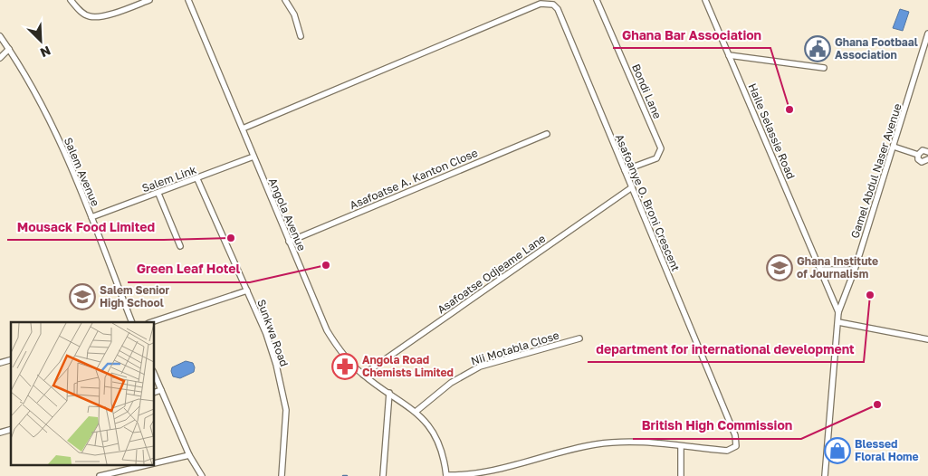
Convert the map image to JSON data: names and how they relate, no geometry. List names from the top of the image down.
{
  "streets": {
    "street": [
      "Bondi Lane",
      "Haile Selassie Road",
      "Gamel Abdul Naser Avenue",
      "Salem Avenue",
      "Salem Link",
      "Asafoatse A. Kanton Close",
      "Asafoanye O. Broni Crescent",
      "Angola Avenue",
      "Asafoatse Odjeame Lane",
      "Sunkwa Road",
      "Nii Motabla Close"
    ]
  },
  "crossings": [
    ["Bondi Lane", "Asafoanye O. Broni Crescent"],
    ["Haile Selassie Road", "Gamel Abdul Naser Avenue"],
    ["Salem Avenue", "Salem Link"],
    ["Salem Link", "Angola Avenue"],
    ["Salem Link", "Sunkwa Road"],
    ["Asafoatse A. Kanton Close", "Angola Avenue"],
    ["Asafoanye O. Broni Crescent", "Angola Avenue"],
    ["Asafoanye O. Broni Crescent", "Asafoatse Odjeame Lane"],
    ["Angola Avenue", "Asafoatse Odjeame Lane"],
    ["Angola Avenue", "Nii Motabla Close"]
  ],
  "places": {
    "public building": ["Ghana Footbaal Association"],
    "other": [
      "Ghana Bar Association",
      "Mousack Food Limited",
      "Green Leaf Hotel",
      "department for international development",
      "British High Commission"
    ],
    "school or university": ["Ghana Institute of Journalism", "Salem Senior High School"],
    "pharmacy": ["Angola Road Chemists Limited"],
    "shop": ["Blessed Floral Home"]
  },
  "north": "bottom right"
}
